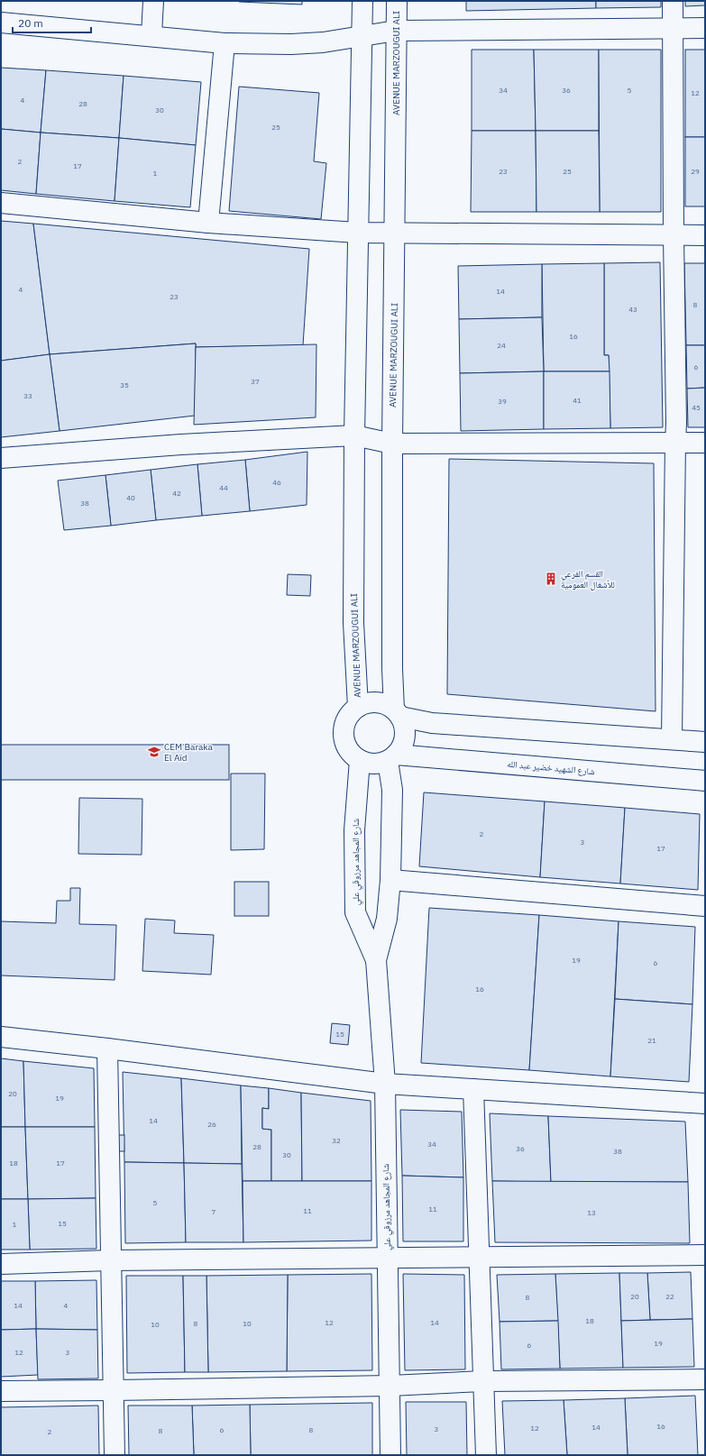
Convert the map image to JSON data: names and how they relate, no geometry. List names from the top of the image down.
{
  "streets": {
    "street": ["AVENUE MARZOUGUI ALI", "شارع الشهيد خضير عبد الله", "شارع المجاهد مرزوقي علي"]
  },
  "crossings": [
    ["AVENUE MARZOUGUI ALI", "شارع الشهيد خضير عبد الله"],
    ["AVENUE MARZOUGUI ALI", "شارع المجاهد مرزوقي علي"],
    ["شارع الشهيد خضير عبد الله", "شارع المجاهد مرزوقي علي"]
  ],
  "places": {
    "building": ["القسم الفرعي للأشغال العمومية"],
    "school or university": ["CEM Baraka El Aïd"]
  },
  "house_numbers": [
    "34",
    "36",
    "5",
    "12",
    "4",
    "28",
    "30",
    "25",
    "2",
    "17",
    "23",
    "25",
    "29",
    "1",
    "4",
    "14",
    "23",
    "8",
    "43",
    "16",
    "24",
    "6",
    "37",
    "35",
    "33",
    "41",
    "39",
    "45",
    "46",
    "44",
    "42",
    "40",
    "38",
    "2",
    "3",
    "17",
    "19",
    "6",
    "16",
    "15",
    "21",
    "20",
    "19",
    "14",
    "26",
    "32",
    "34",
    "28",
    "36",
    "38",
    "30",
    "18",
    "17",
    "5",
    "11",
    "11",
    "7",
    "13",
    "15",
    "1",
    "20",
    "22",
    "8",
    "14",
    "4",
    "18",
    "12",
    "14",
    "8",
    "10",
    "10",
    "19",
    "6",
    "12",
    "3",
    "16",
    "14",
    "12",
    "3",
    "6",
    "8",
    "8",
    "2"
  ],
  "scale_bar": "20 m"
}
